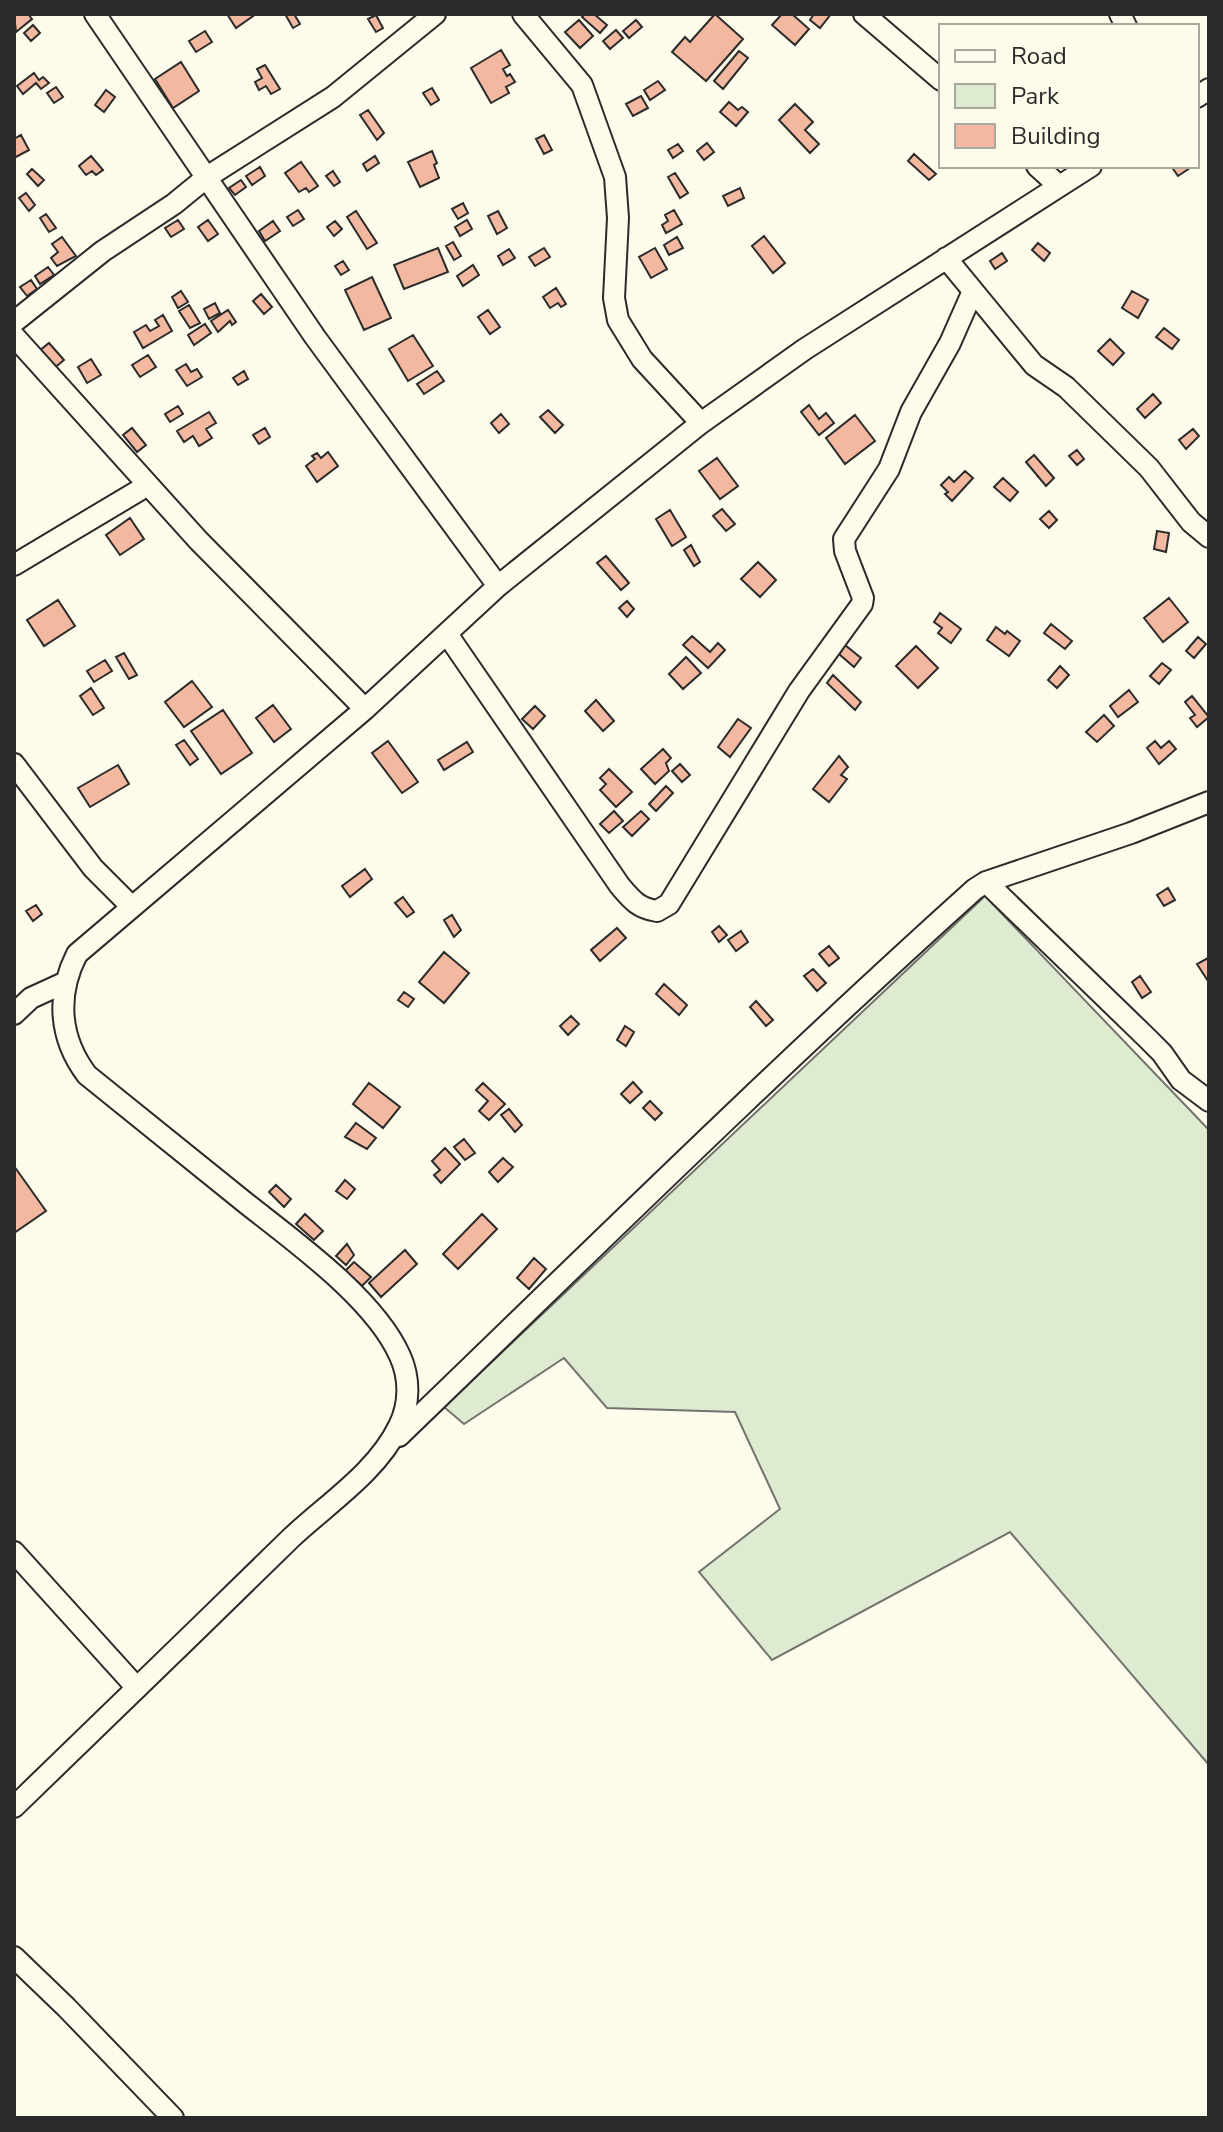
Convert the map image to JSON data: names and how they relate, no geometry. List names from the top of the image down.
{
  "legend": ["Road", "Park", "Building"]
}
